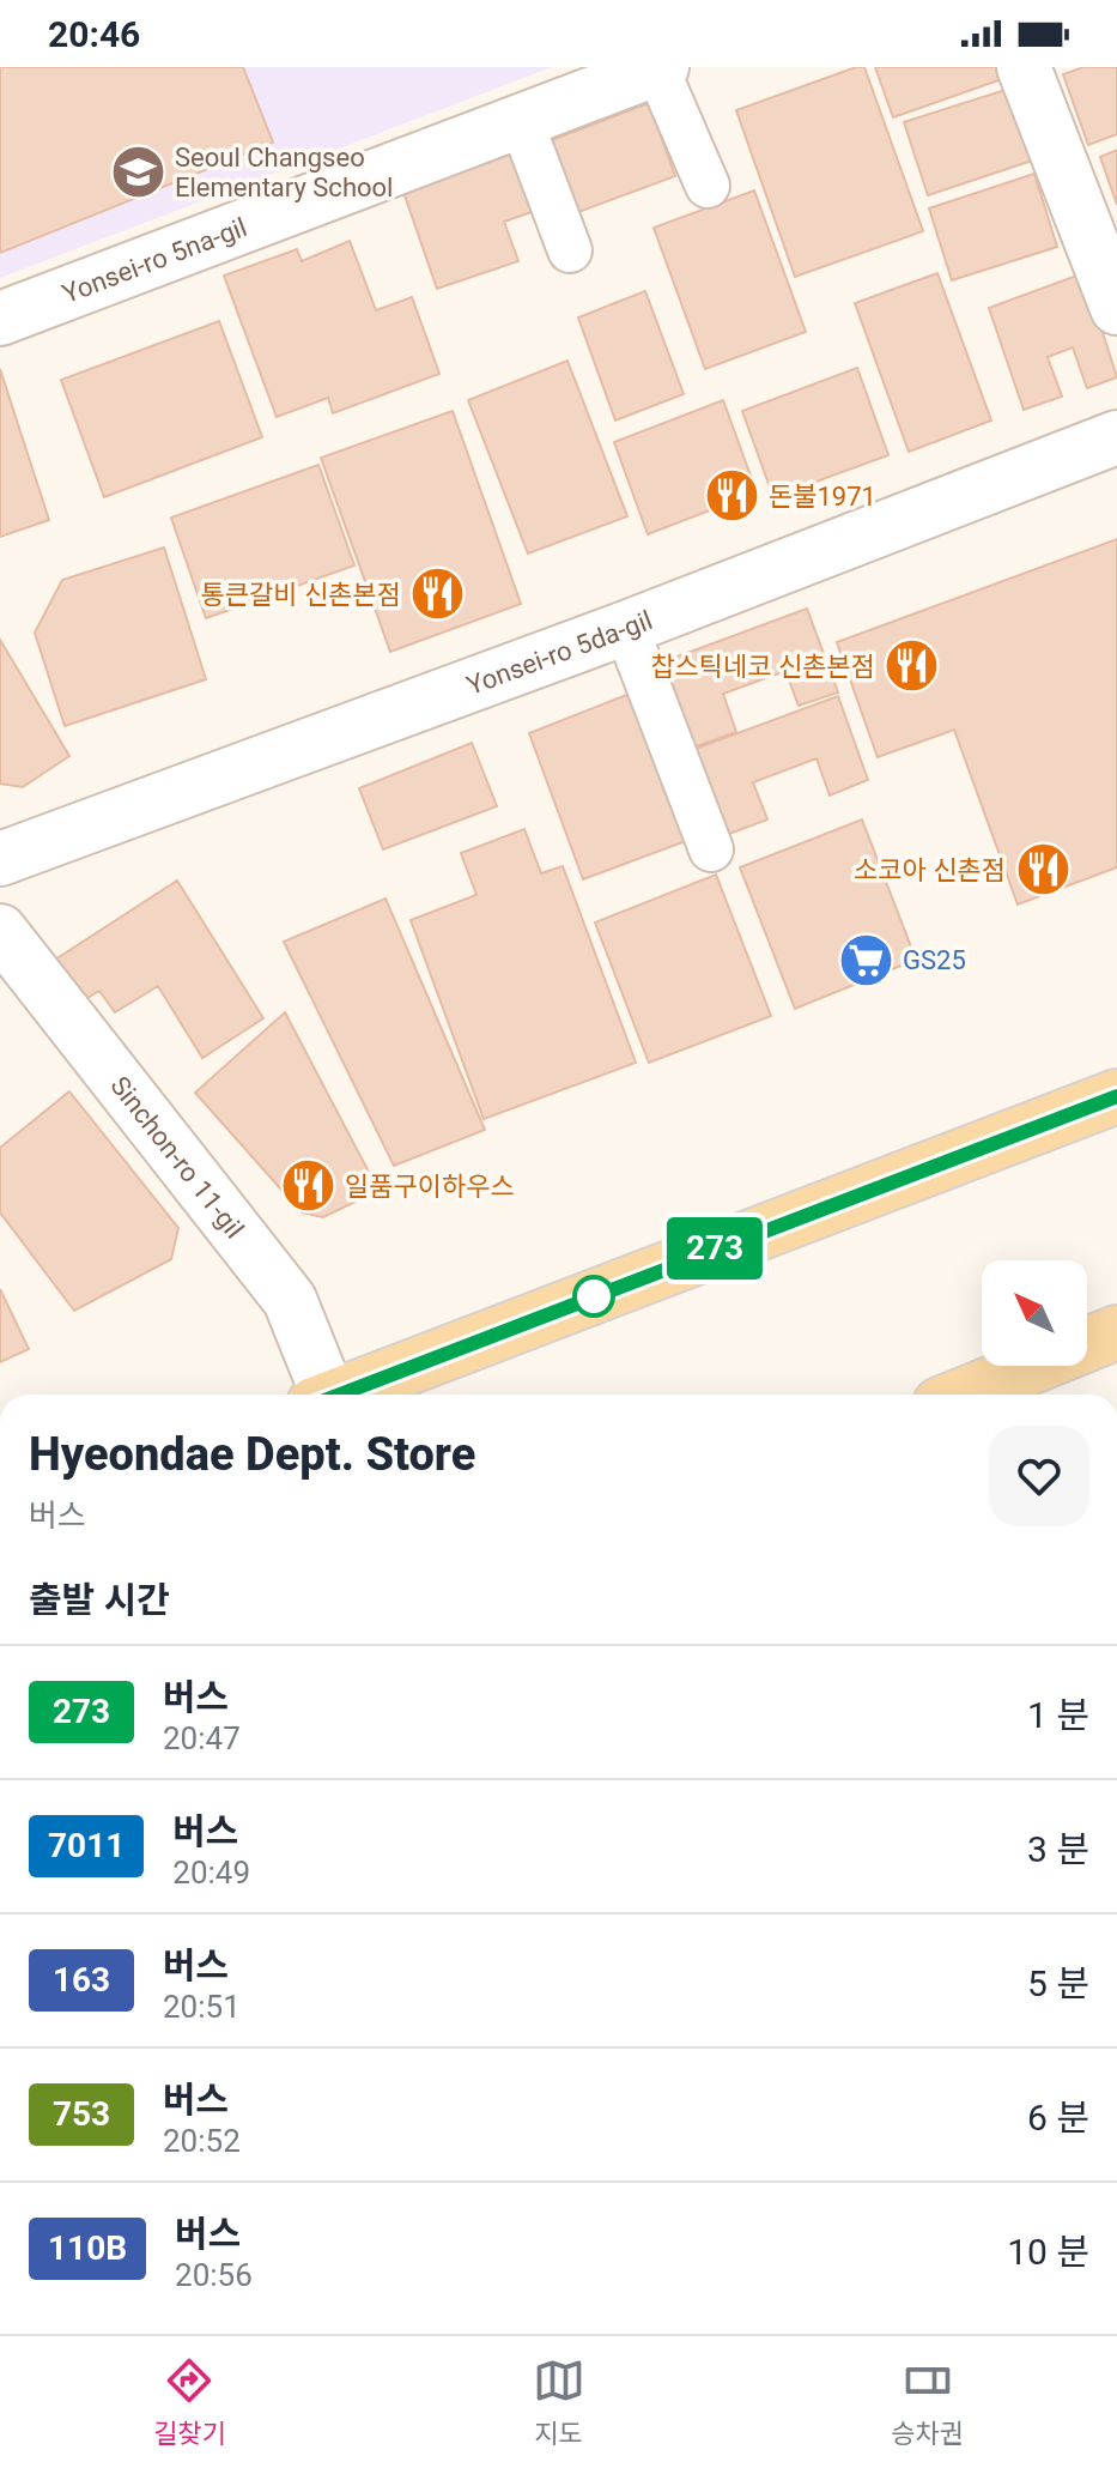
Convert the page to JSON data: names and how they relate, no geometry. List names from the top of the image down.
{
  "streets": {
    "street": ["Yonsei-ro 5na-gil", "Yonsei-ro 5da-gil", "Sinchon-ro 11-gil"]
  },
  "places": {
    "school or university": ["Seoul Changseo Elementary School"],
    "restaurant": [
      "돈불1971",
      "통큰갈비 신촌본점",
      "찹스틱네코 신촌본점",
      "소코아 신촌점",
      "일품구이하우스"
    ],
    "supermarket": ["GS25"]
  },
  "lines": ["bus line 273"],
  "north": "top left",
  "page": {
    "status": "20:46",
    "on_map": "273",
    "heading": [
      ["Hyeondae Dept. Store", "버스"],
      "출발 시간"
    ],
    "list": [
      {
        "mark": "273",
        "name": "버스",
        "note": "20:47",
        "value": "1 분"
      },
      {
        "mark": "7011",
        "name": "버스",
        "note": "20:49",
        "value": "3 분"
      },
      {
        "mark": "163",
        "name": "버스",
        "note": "20:51",
        "value": "5 분"
      },
      {
        "mark": "753",
        "name": "버스",
        "note": "20:52",
        "value": "6 분"
      },
      {
        "mark": "110B",
        "name": "버스",
        "note": "20:56",
        "value": "10 분"
      }
    ],
    "tabs": ["길찾기", "지도", "승차권"]
  }
}
